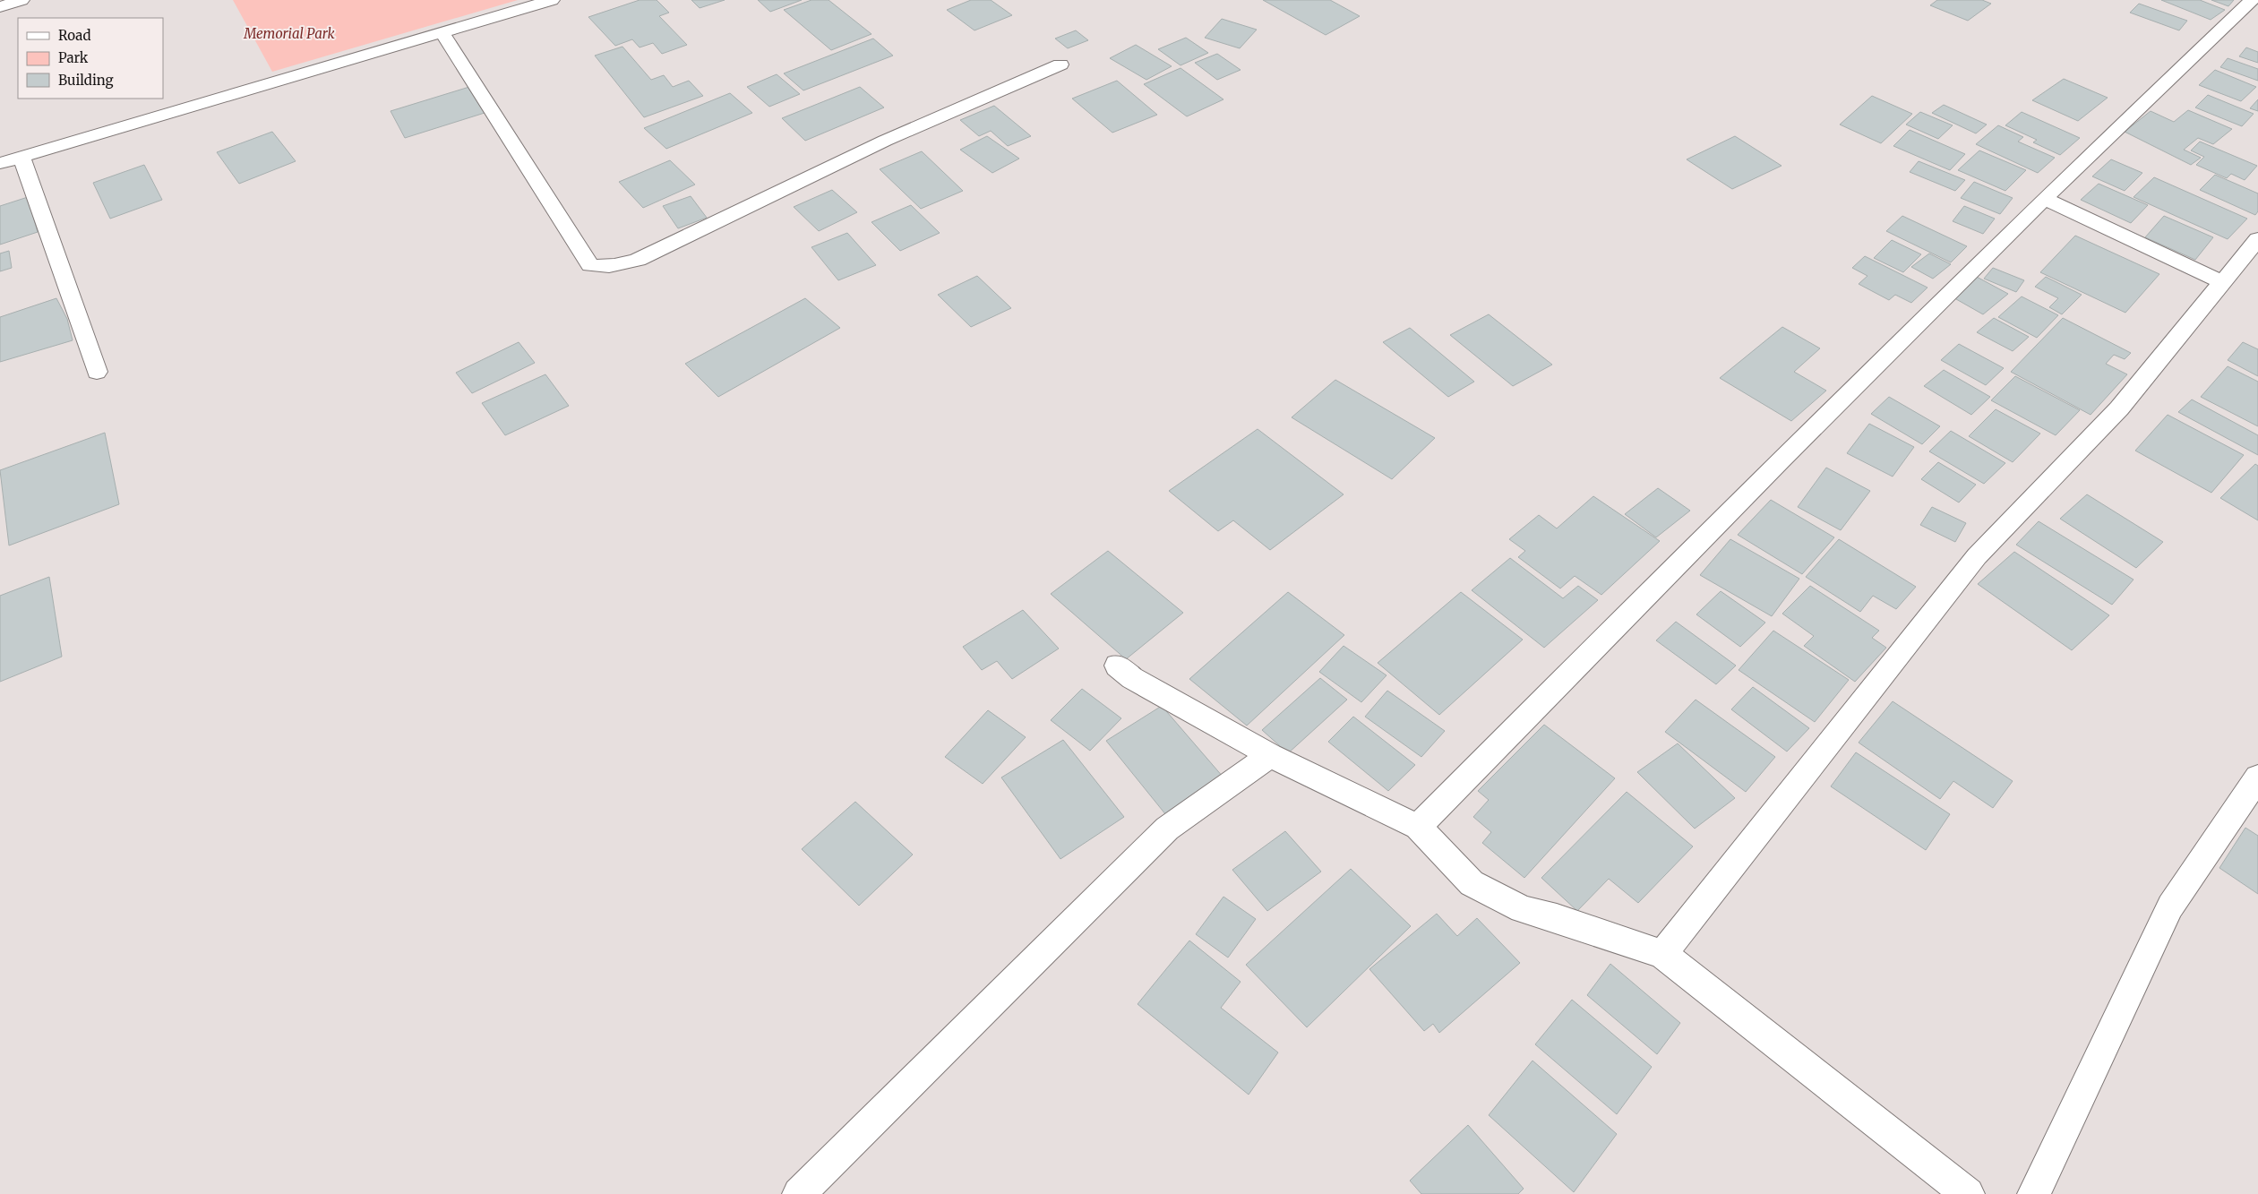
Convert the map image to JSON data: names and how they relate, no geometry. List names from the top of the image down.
{
  "parks": ["Memorial Park"],
  "legend": ["Road", "Park", "Building"]
}
